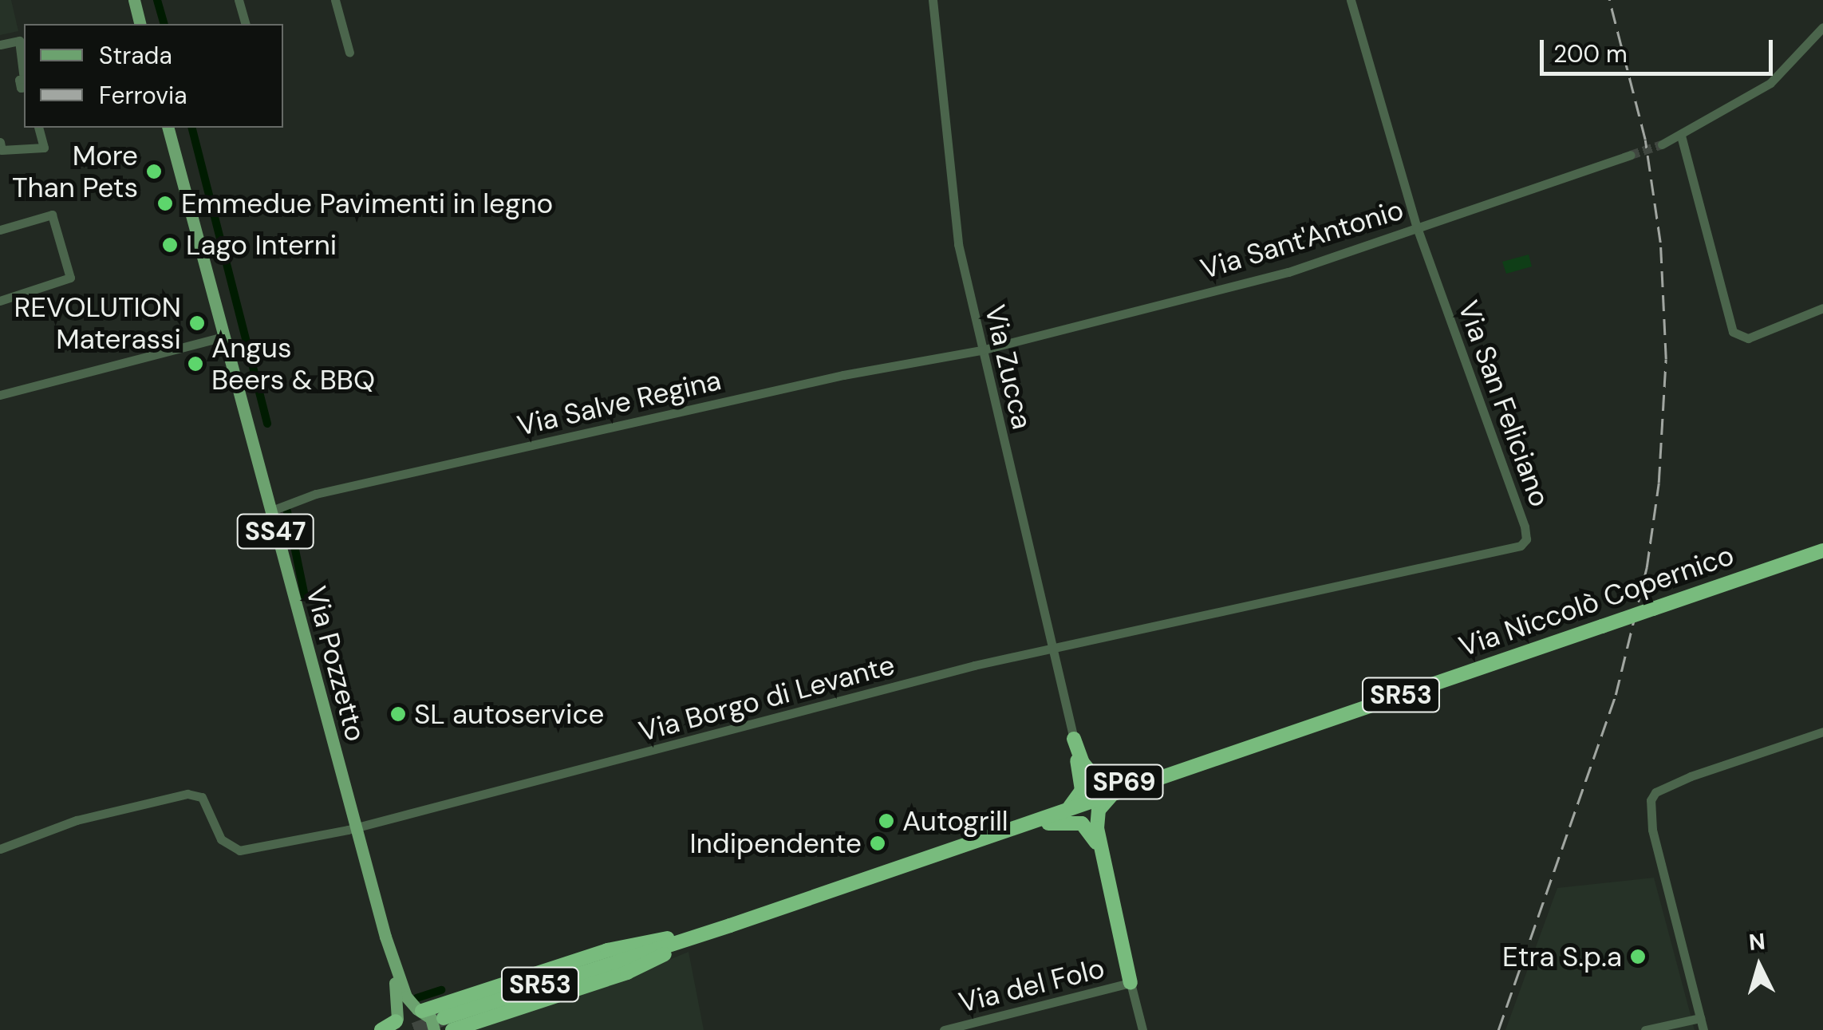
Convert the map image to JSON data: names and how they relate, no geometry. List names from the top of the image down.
{
  "streets": {
    "highway": ["Via Niccolò Copernico", "SR53", "SP69"],
    "main road": ["SS47", "Via Pozzetto"],
    "street": [
      "Via Sant'Antonio",
      "Via Zucca",
      "Via Salve Regina",
      "Via San Feliciano",
      "Via Borgo di Levante",
      "Via del Folo"
    ]
  },
  "crossings": [
    ["Via Sant'Antonio", "Via Zucca"],
    ["Via Sant'Antonio", "Via Salve Regina"],
    ["Via Sant'Antonio", "Via San Feliciano"],
    ["Via Zucca", "Via Salve Regina"],
    ["Via Zucca", "Via San Feliciano"],
    ["Via Zucca", "Via Borgo di Levante"],
    ["Via Zucca", "SP69"],
    ["Via Salve Regina", "Via Pozzetto"],
    ["Via San Feliciano", "Via Borgo di Levante"],
    ["SS47", "Via Pozzetto"],
    ["Via Niccolò Copernico", "SP69"],
    ["Via Pozzetto", "Via Borgo di Levante"],
    ["SP69", "Via del Folo"]
  ],
  "places": [
    "More Than Pets",
    "Emmedue Pavimenti in legno",
    "Lago Interni",
    "REVOLUTION Materassi",
    "Angus Beers & BBQ",
    "SL autoservice",
    "Autogrill",
    "Indipendente",
    "Etra S.p.a"
  ],
  "legend": ["Strada", "Ferrovia"],
  "scale_bar": "200 m",
  "north": "top"
}
